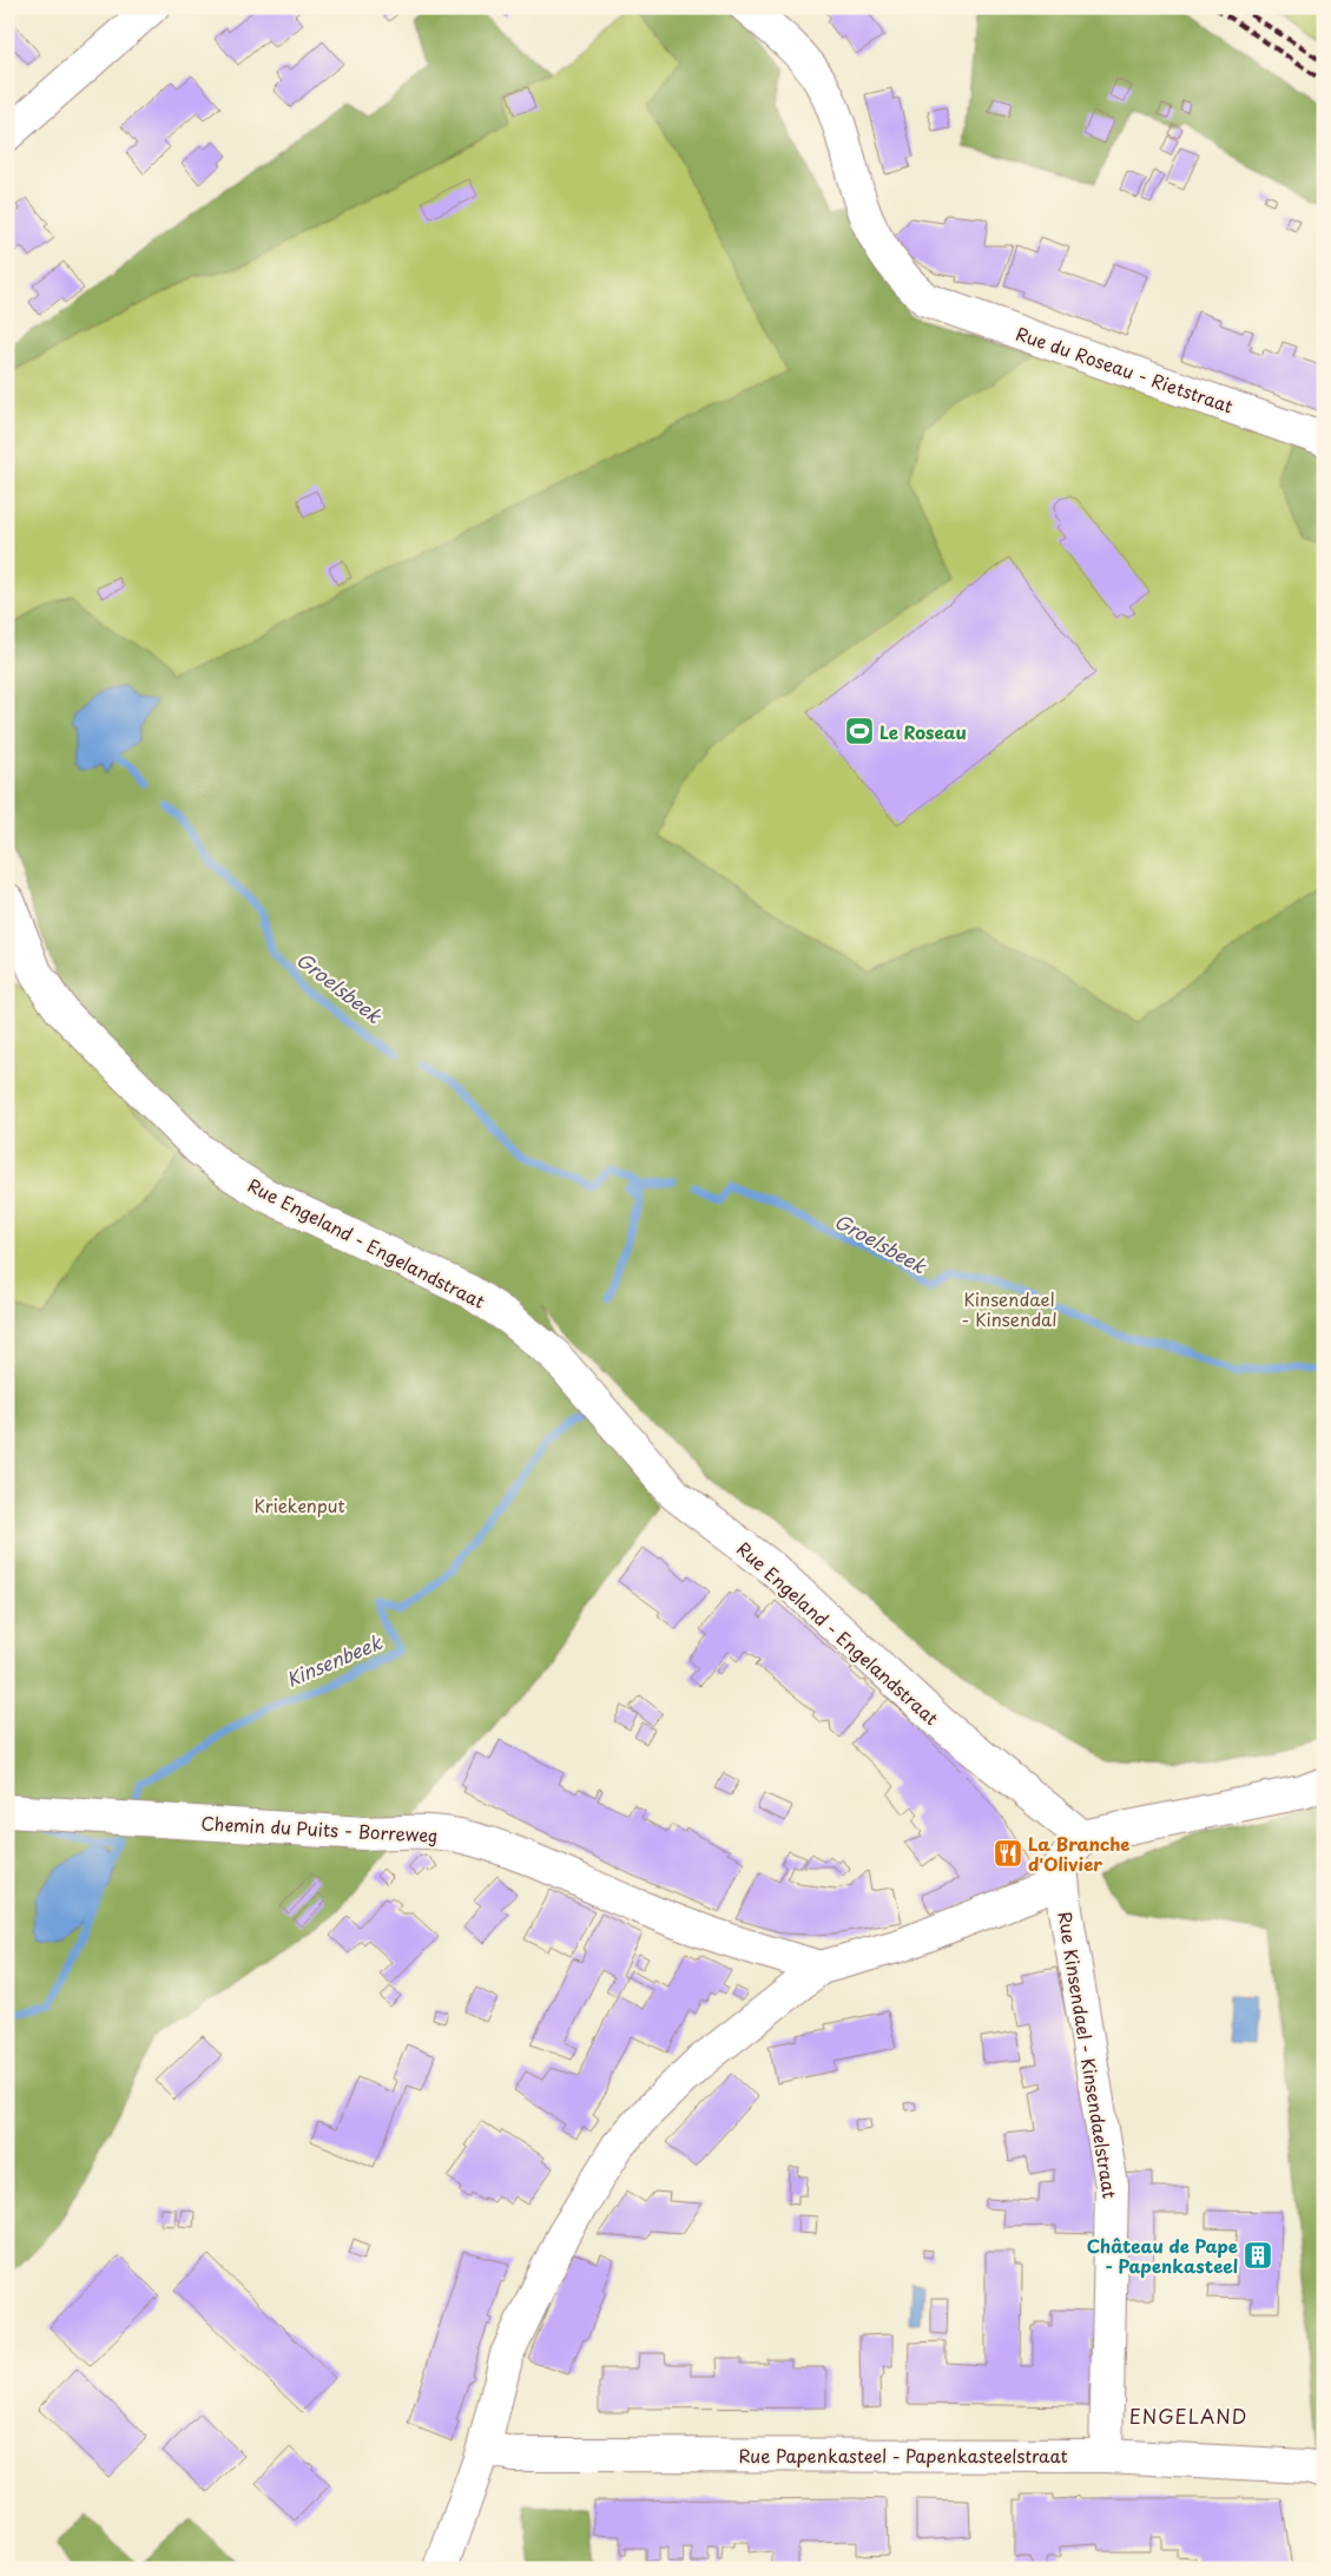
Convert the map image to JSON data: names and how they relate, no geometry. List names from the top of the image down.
{
  "streets": {
    "street": [
      "Rue du Roseau - Rietstraat",
      "Rue Engeland - Engelandstraat",
      "Chemin du Puits - Borreweg",
      "Rue Kinsendael - Kinsendaelstraat",
      "Rue Papenkasteel - Papenkasteelstraat"
    ]
  },
  "crossings": [
    ["Rue Kinsendael - Kinsendaelstraat", "Rue Papenkasteel - Papenkasteelstraat"]
  ],
  "districts": ["ENGELAND"],
  "water": ["Groelsbeek", "Kinsenbeek"],
  "parks": ["Kinsendael - Kinsendal", "Kriekenput"],
  "places": {
    "sports": ["Le Roseau"],
    "restaurant": ["La Branche d'Olivier"],
    "building": ["Château de Pape - Papenkasteel"]
  }
}
